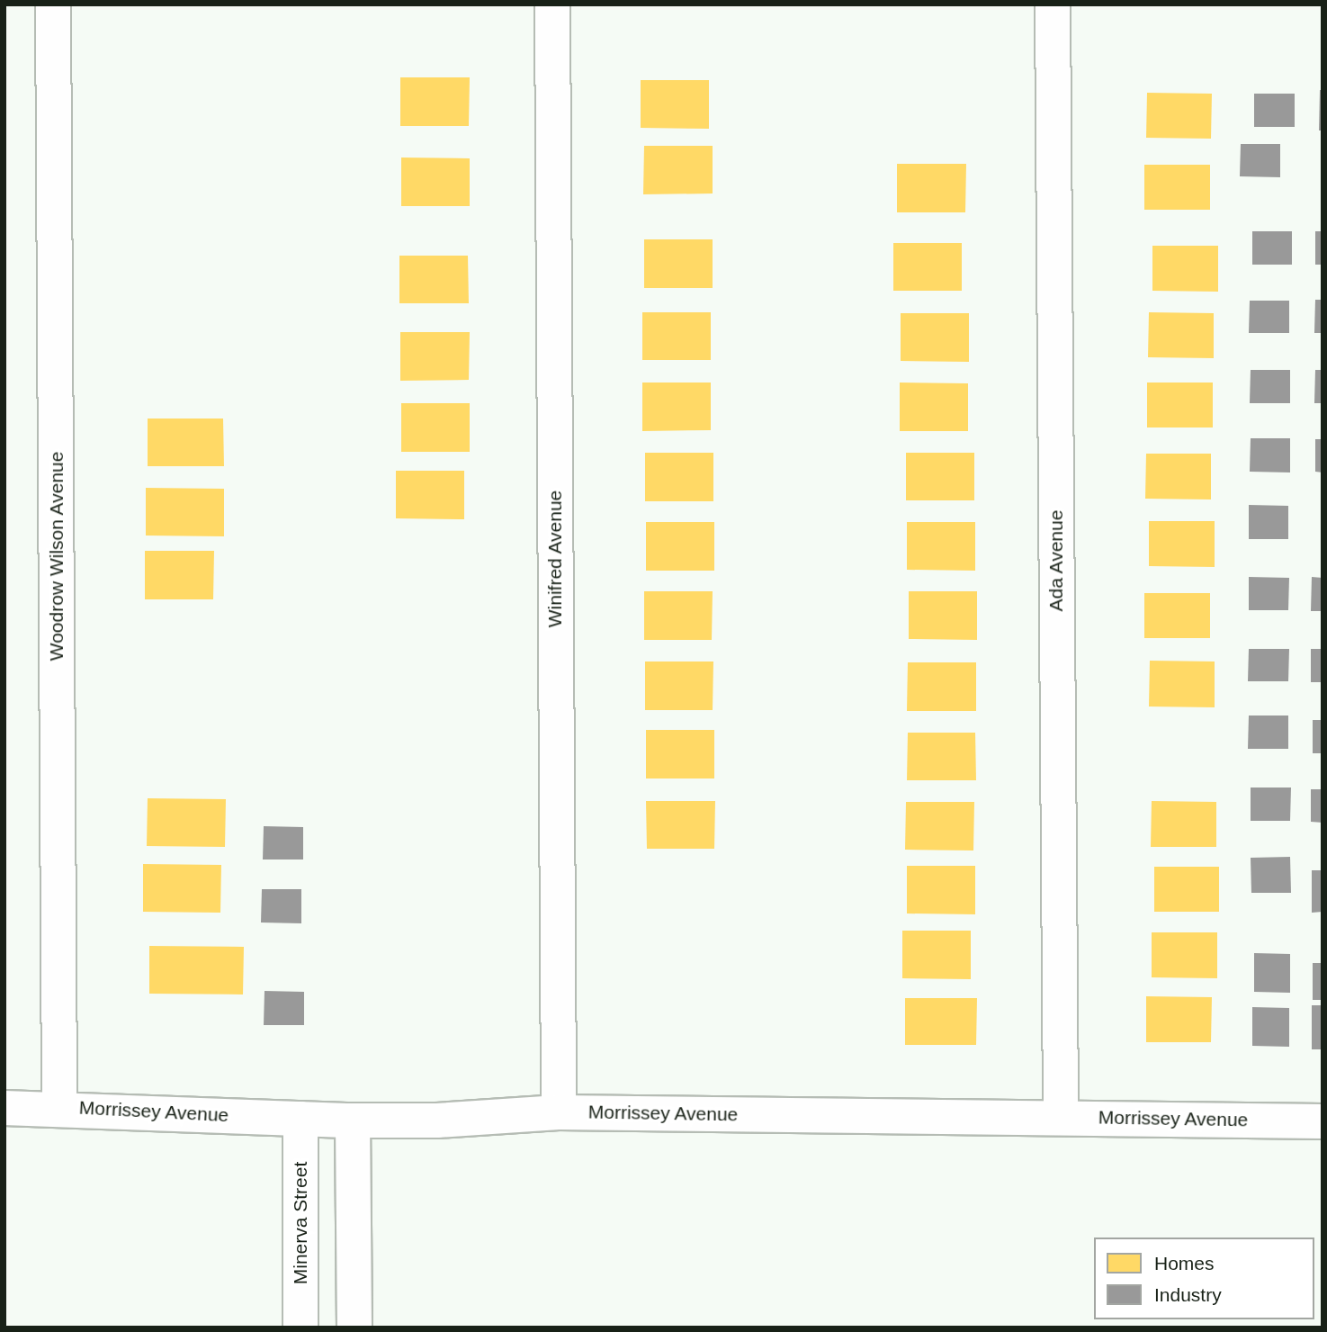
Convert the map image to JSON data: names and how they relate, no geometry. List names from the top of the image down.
{
  "streets": {
    "street": [
      "Woodrow Wilson Avenue",
      "Winifred Avenue",
      "Ada Avenue",
      "Morrissey Avenue",
      "Minerva Street"
    ]
  },
  "crossings": [
    ["Woodrow Wilson Avenue", "Morrissey Avenue"],
    ["Winifred Avenue", "Morrissey Avenue"],
    ["Ada Avenue", "Morrissey Avenue"],
    ["Morrissey Avenue", "Minerva Street"]
  ],
  "legend": ["Homes", "Industry"]
}
